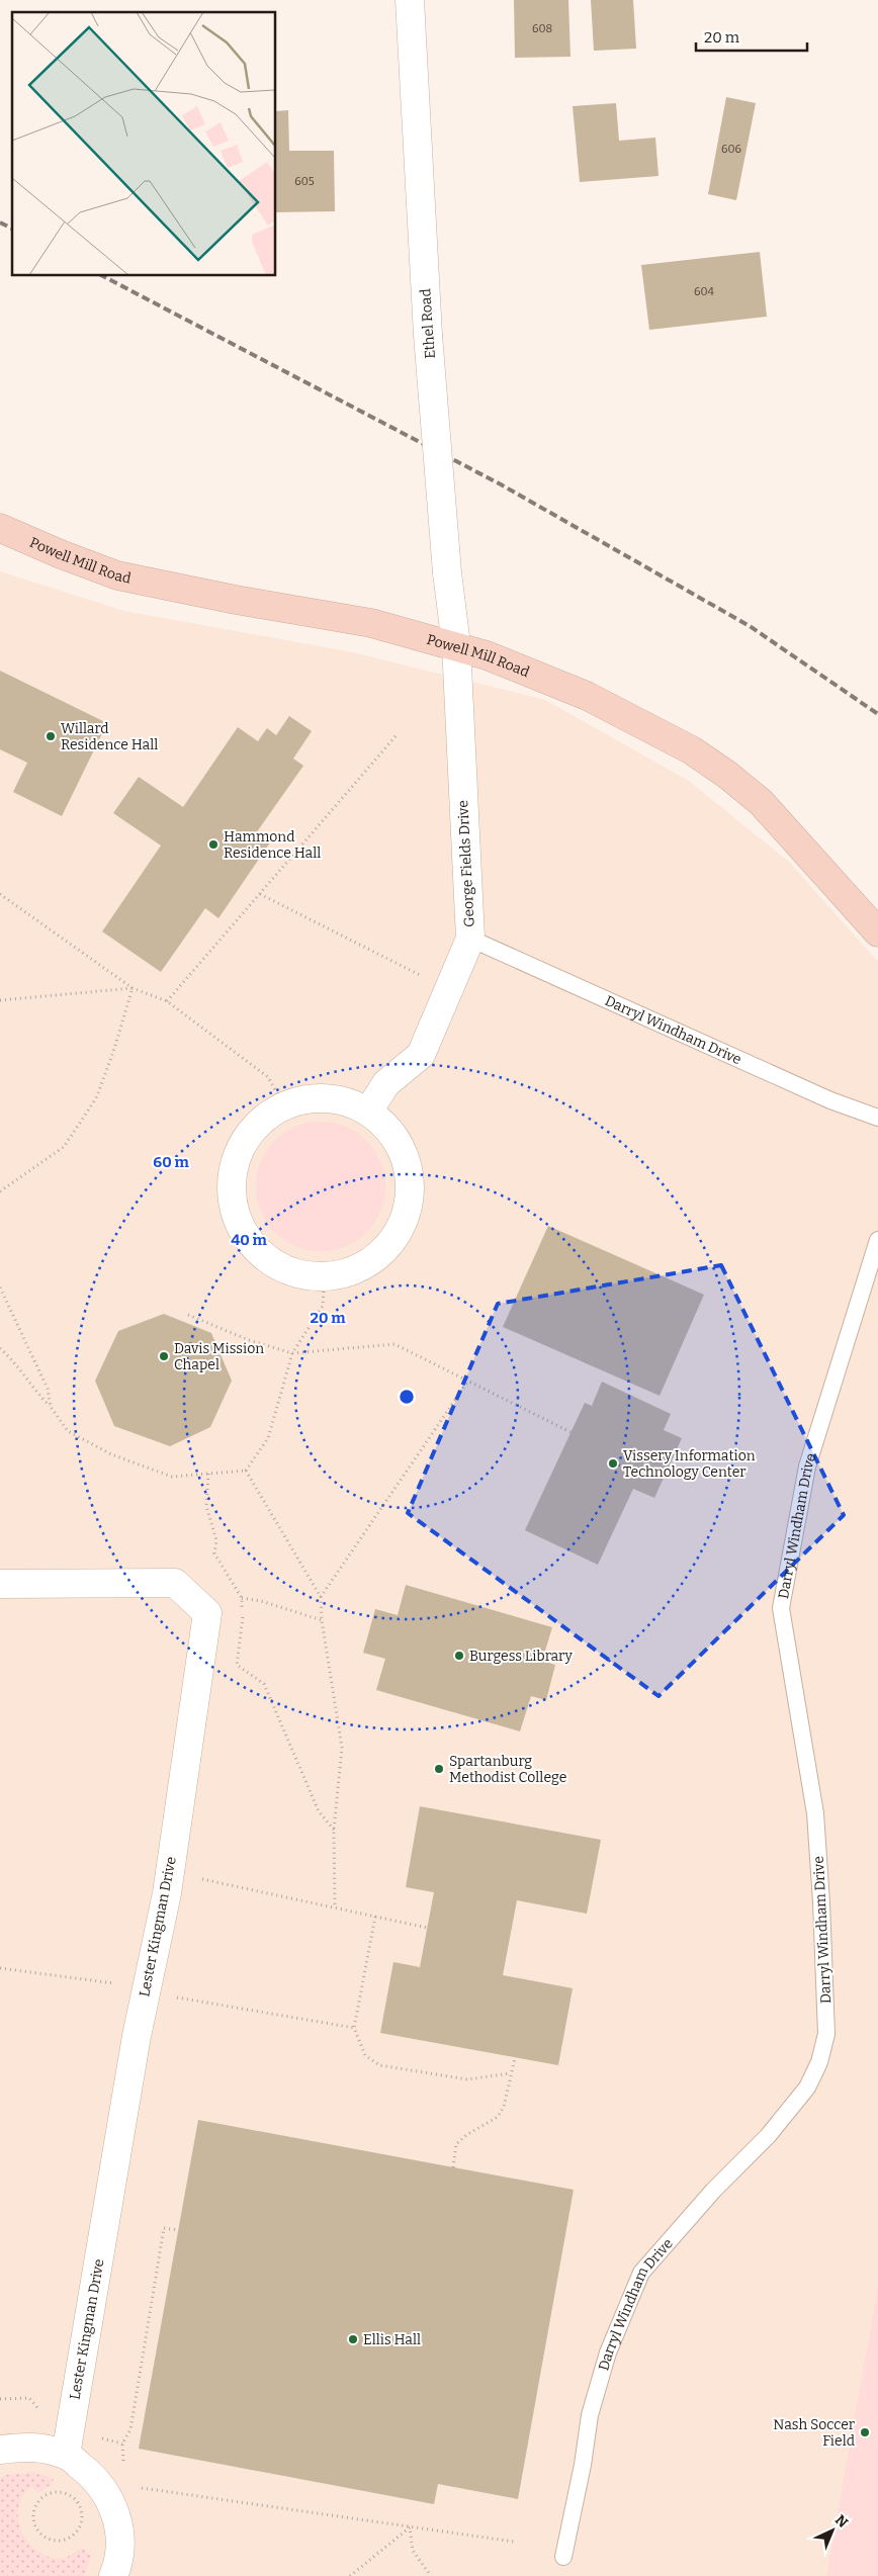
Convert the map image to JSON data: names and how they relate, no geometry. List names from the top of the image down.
{
  "streets": {
    "street": [
      "Ethel Road",
      "Powell Mill Road",
      "George Fields Drive",
      "Lester Kingman Drive"
    ],
    "lane": ["Darryl Windham Drive"]
  },
  "crossings": [
    ["Ethel Road", "Powell Mill Road"],
    ["Ethel Road", "George Fields Drive"],
    ["Powell Mill Road", "George Fields Drive"],
    ["George Fields Drive", "Darryl Windham Drive"]
  ],
  "places": [
    "Willard Residence Hall",
    "Hammond Residence Hall",
    "Davis Mission Chapel",
    "Vissery Information Technology Center",
    "Burgess Library",
    "Spartanburg Methodist College",
    "Ellis Hall",
    "Nash Soccer Field"
  ],
  "house_numbers": [
    "608",
    "606",
    "605",
    "604"
  ],
  "scale_bar": "20 m",
  "north": "top right",
  "rings": ["60 m", "40 m", "20 m"]
}
